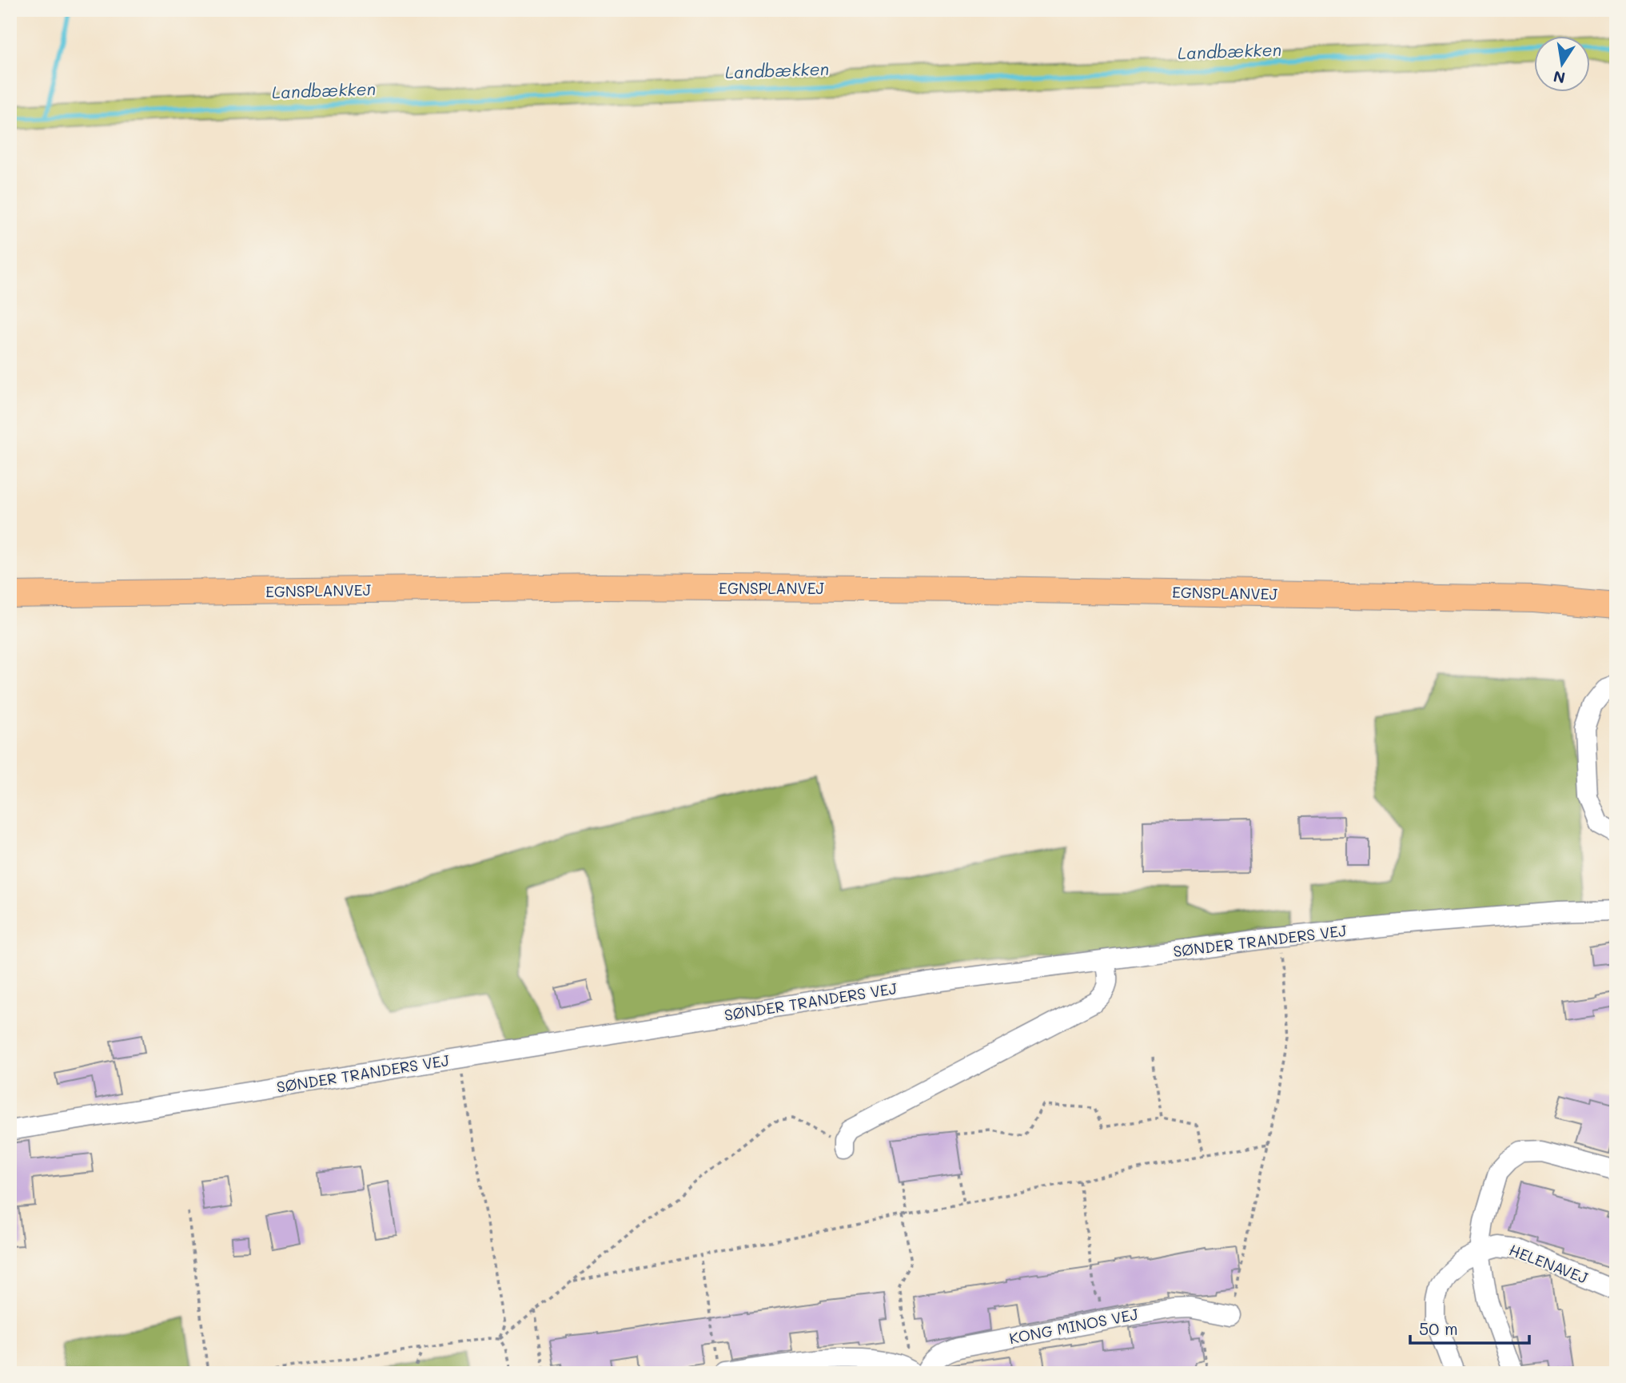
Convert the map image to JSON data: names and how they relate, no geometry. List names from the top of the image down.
{
  "streets": {
    "main road": ["EGNSPLANVEJ"],
    "street": ["SØNDER TRANDERS VEJ", "HELENAVEJ", "KONG MINOS VEJ"]
  },
  "water": ["Landbækken"],
  "scale_bar": "50 m",
  "north": "bottom"
}
